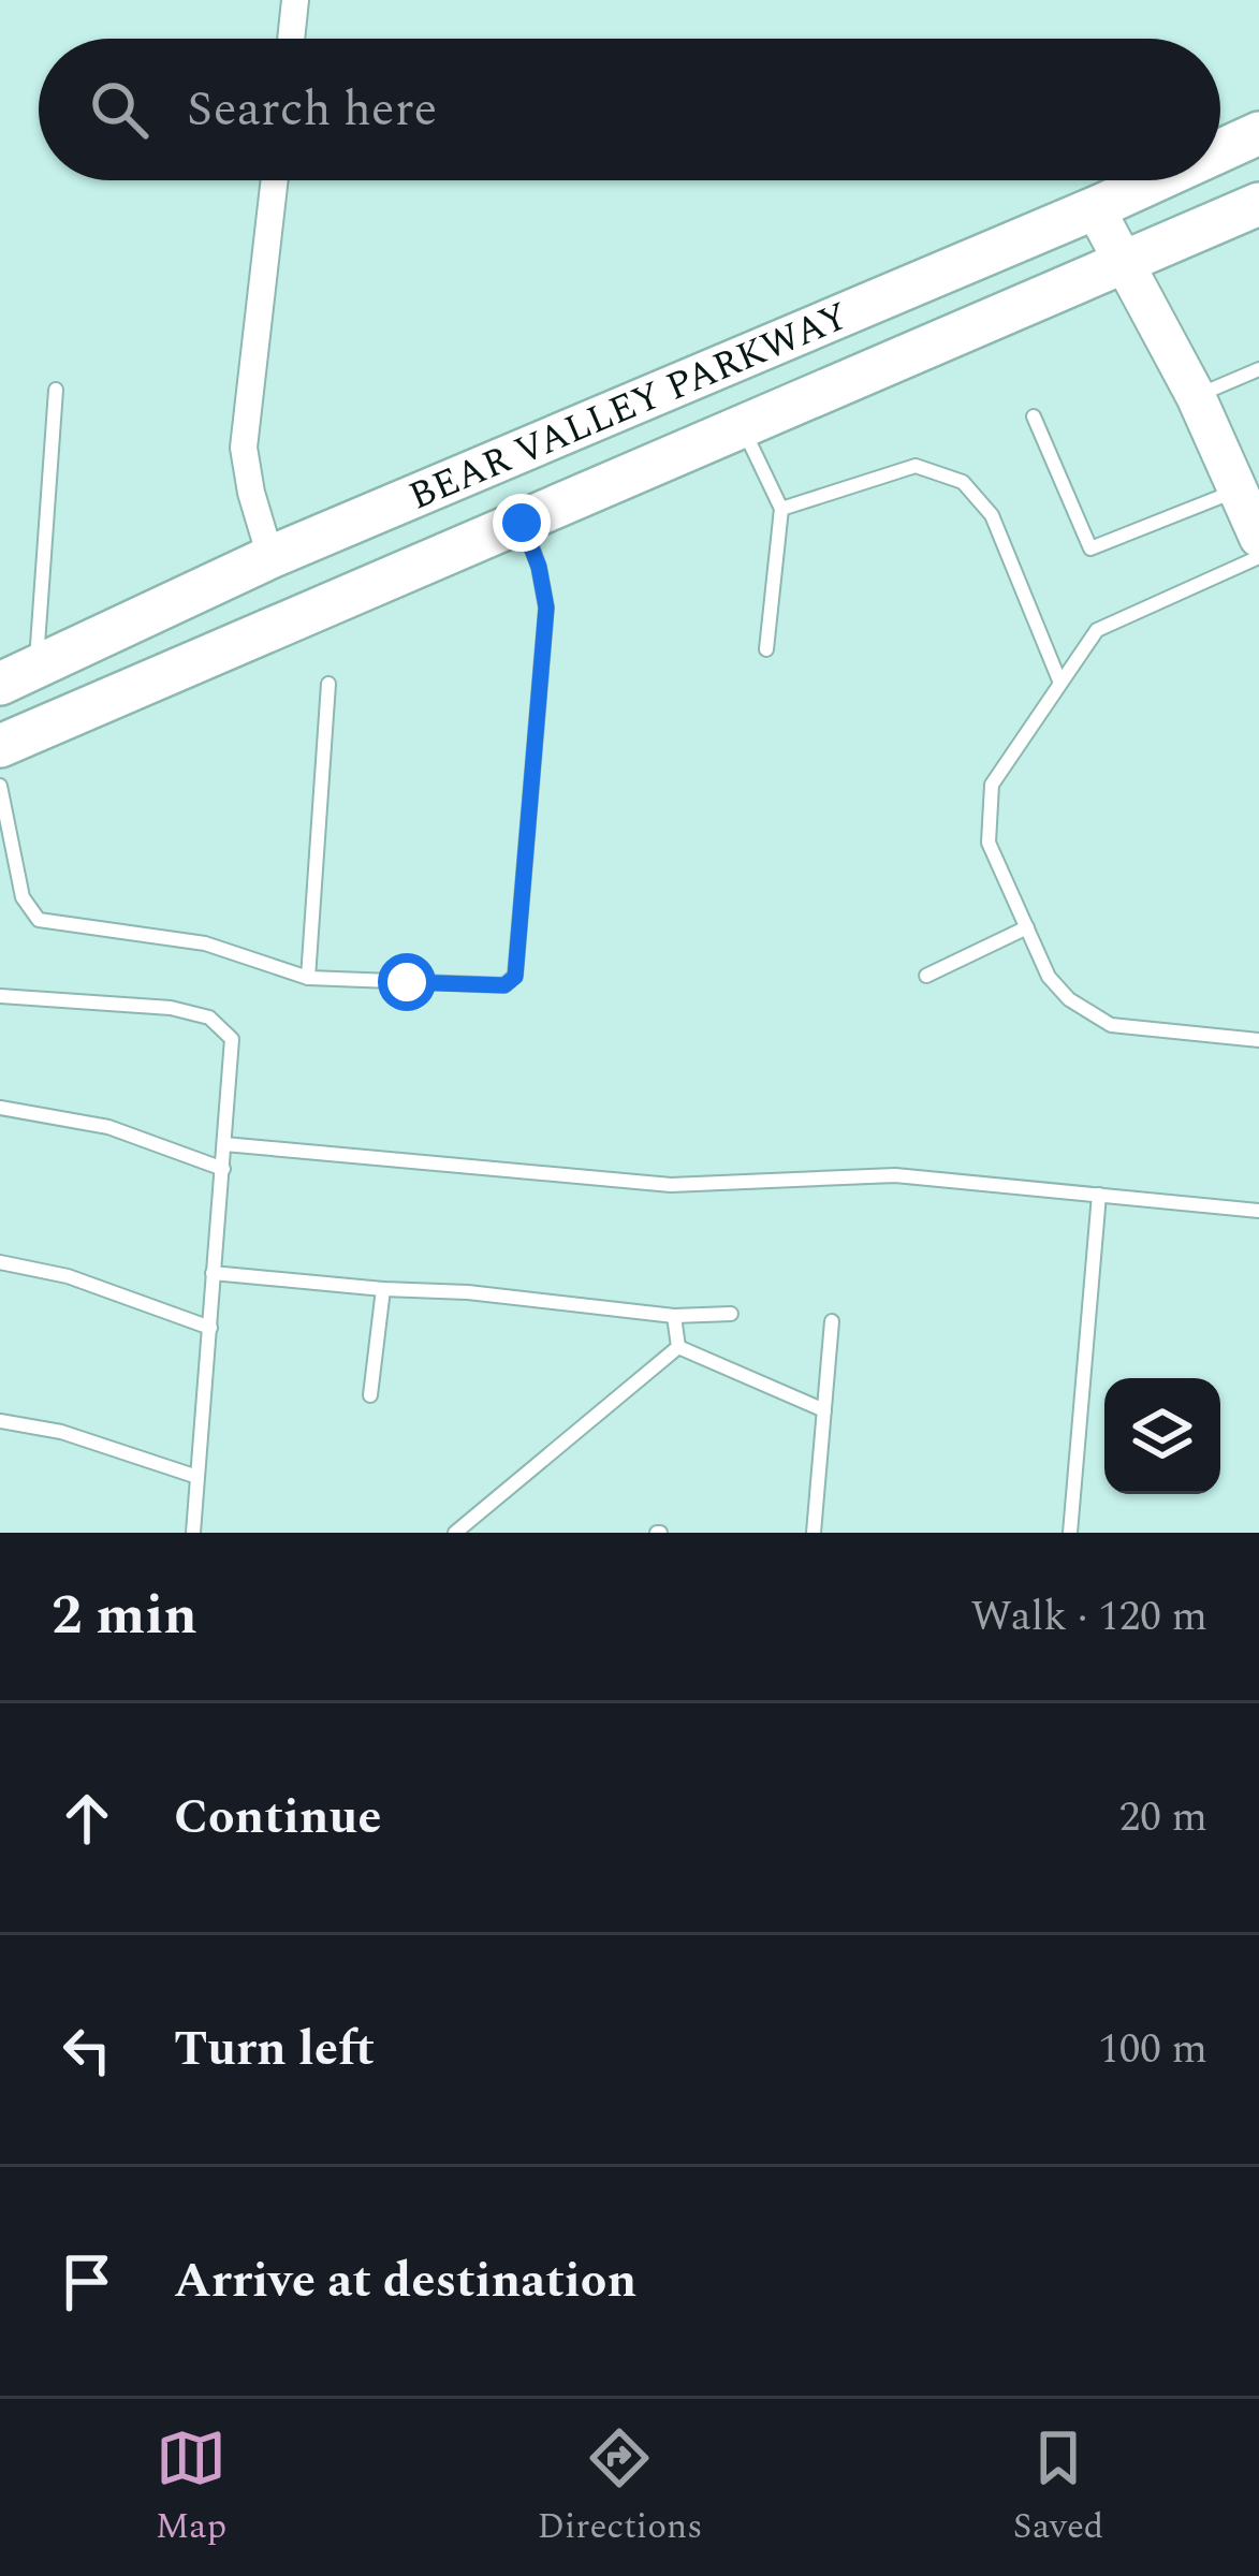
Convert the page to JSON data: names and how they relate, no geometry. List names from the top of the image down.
{
  "streets": {
    "main road": ["BEAR VALLEY PARKWAY"]
  },
  "page": {
    "search": "Search here",
    "heading": ["2 min", "Walk · 120 m"],
    "list": [
      ["Continue", "20 m"],
      ["Turn left", "100 m"],
      "Arrive at destination"
    ],
    "nav": ["Map", "Directions", "Saved"]
  }
}
